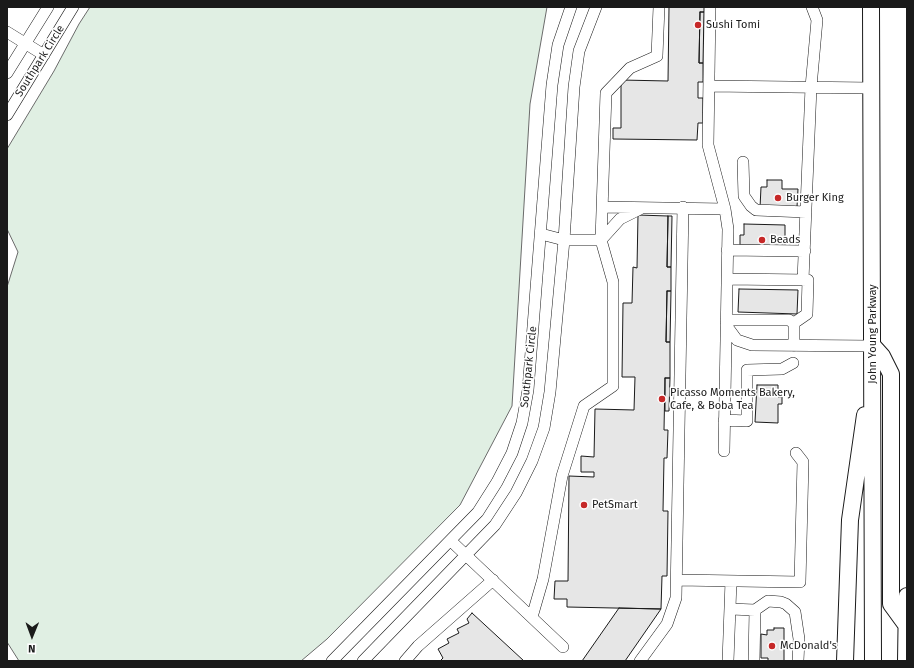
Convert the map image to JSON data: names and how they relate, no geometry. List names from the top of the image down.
{
  "streets": {
    "highway": ["John Young Parkway"],
    "street": ["Southpark Circle"]
  },
  "places": [
    "Sushi Tomi",
    "Burger King",
    "Beads",
    "Picasso Moments Bakery, Cafe, & Boba Tea",
    "PetSmart",
    "McDonald's"
  ],
  "north": "bottom"
}
